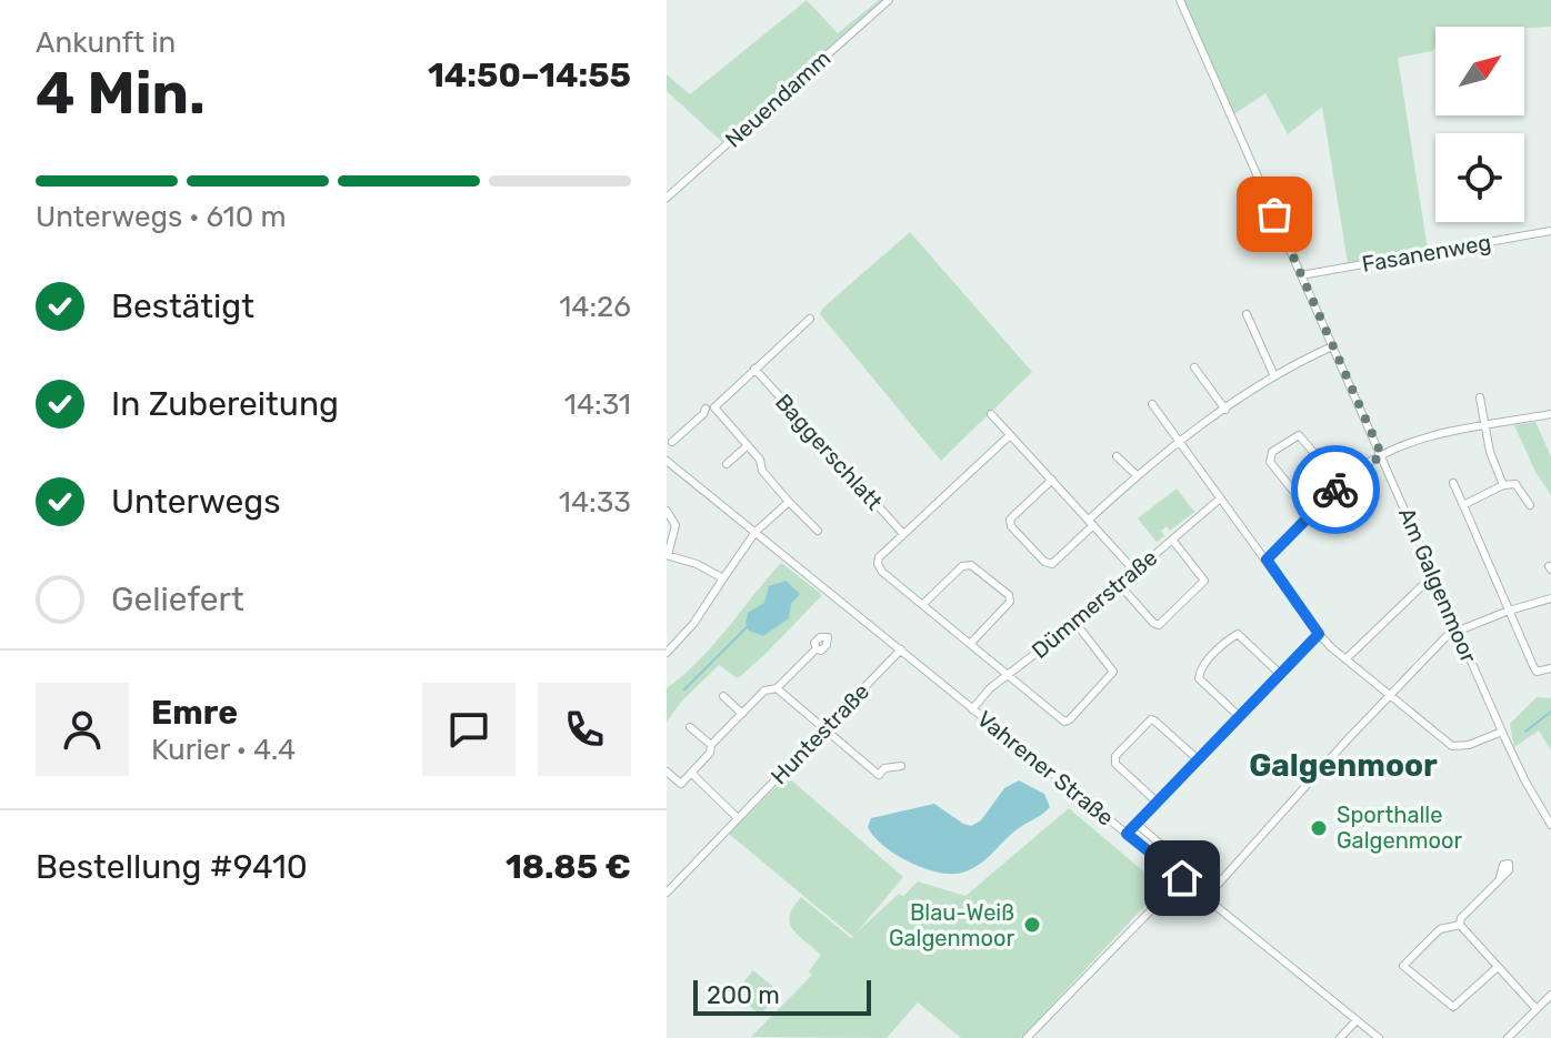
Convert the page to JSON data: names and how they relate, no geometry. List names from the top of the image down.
{
  "streets": {
    "street": [
      "Neuendamm",
      "Fasanenweg",
      "Baggerschlatt",
      "Am Galgenmoor",
      "Dümmerstraße",
      "Huntestraße",
      "Vahrener Straße"
    ]
  },
  "crossings": [
    ["Fasanenweg", "Am Galgenmoor"],
    ["Dümmerstraße", "Vahrener Straße"],
    ["Huntestraße", "Vahrener Straße"]
  ],
  "districts": ["Galgenmoor"],
  "places": ["Sporthalle Galgenmoor", "Blau-Weiß Galgenmoor"],
  "scale_bar": "200 m",
  "north": "top right",
  "page": {
    "heading": ["4 Min.", "Ankunft in", "14:50–14:55"],
    "panel": [
      "Emre",
      "Kurier · 4.4",
      "Bestellung #9410",
      "18.85 €"
    ],
    "bar": "Unterwegs · 610 m",
    "list": [
      ["Bestätigt", "14:26"],
      ["In Zubereitung", "14:31"],
      ["Unterwegs", "14:33"],
      "Geliefert"
    ],
    "scale": "200 m"
  }
}
